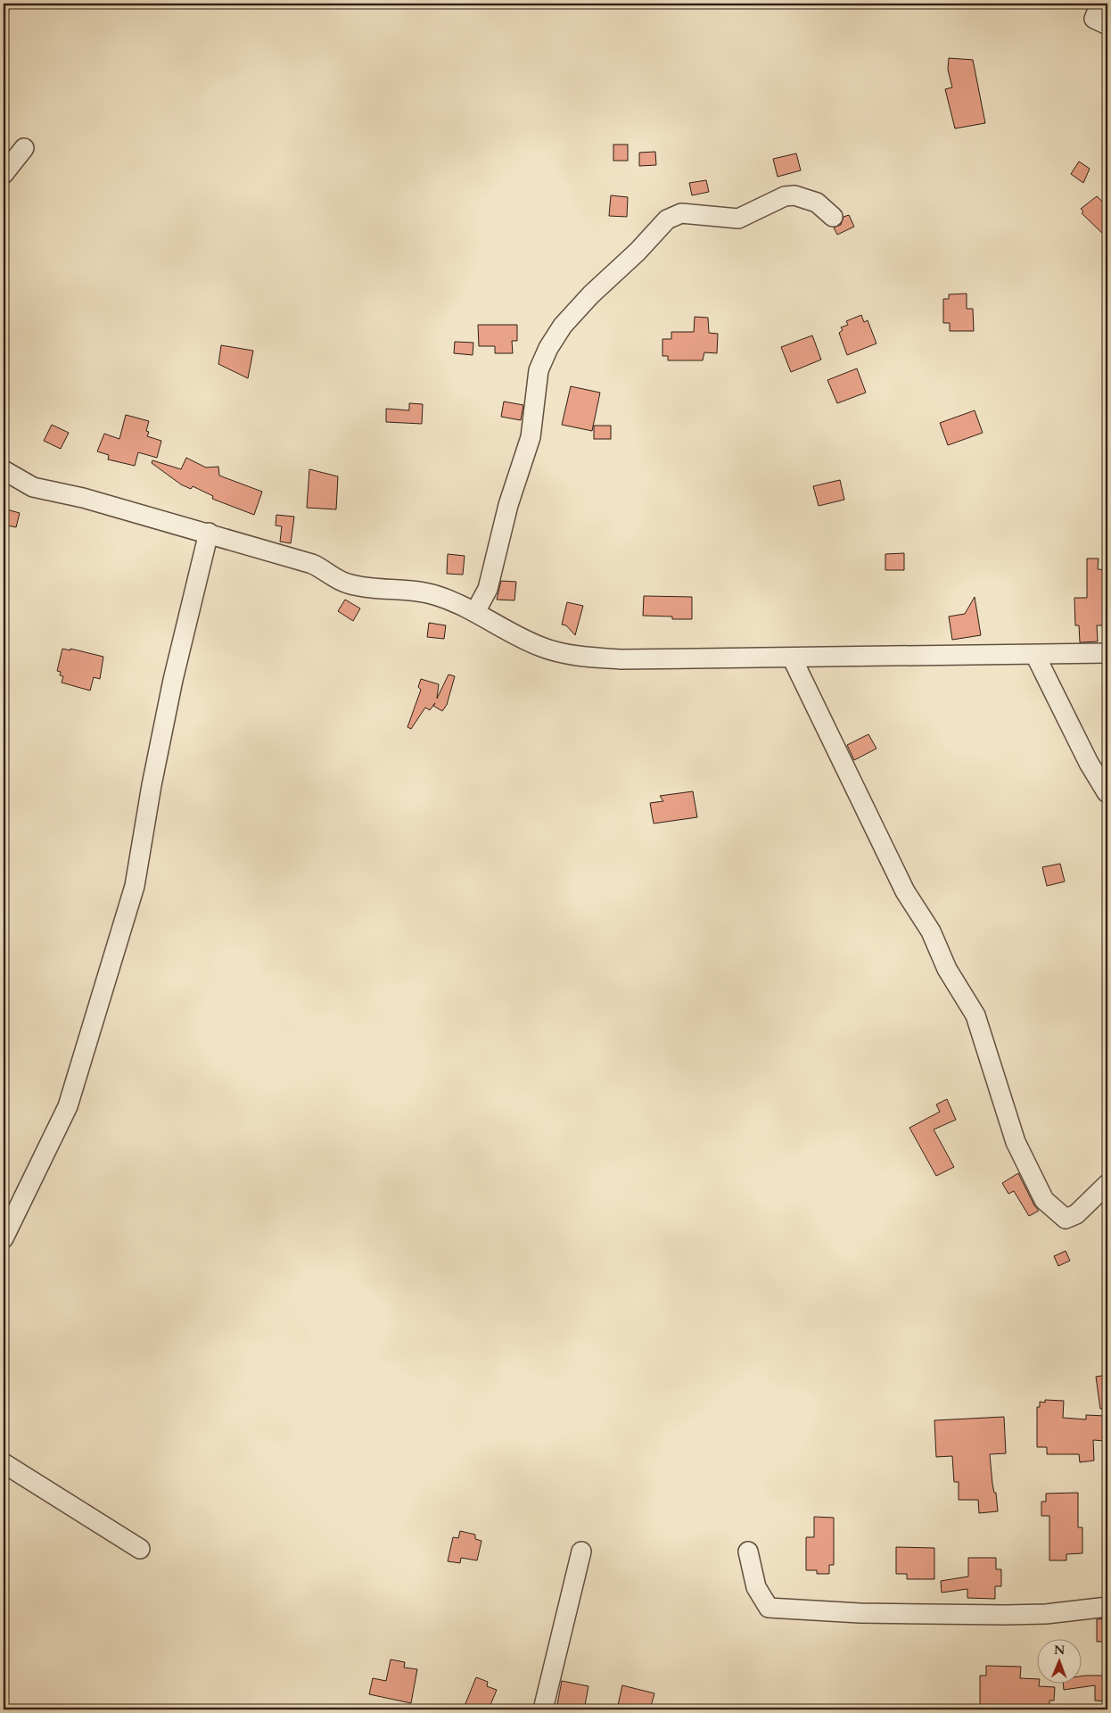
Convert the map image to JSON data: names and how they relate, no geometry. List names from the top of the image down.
{
  "north": "top"
}
